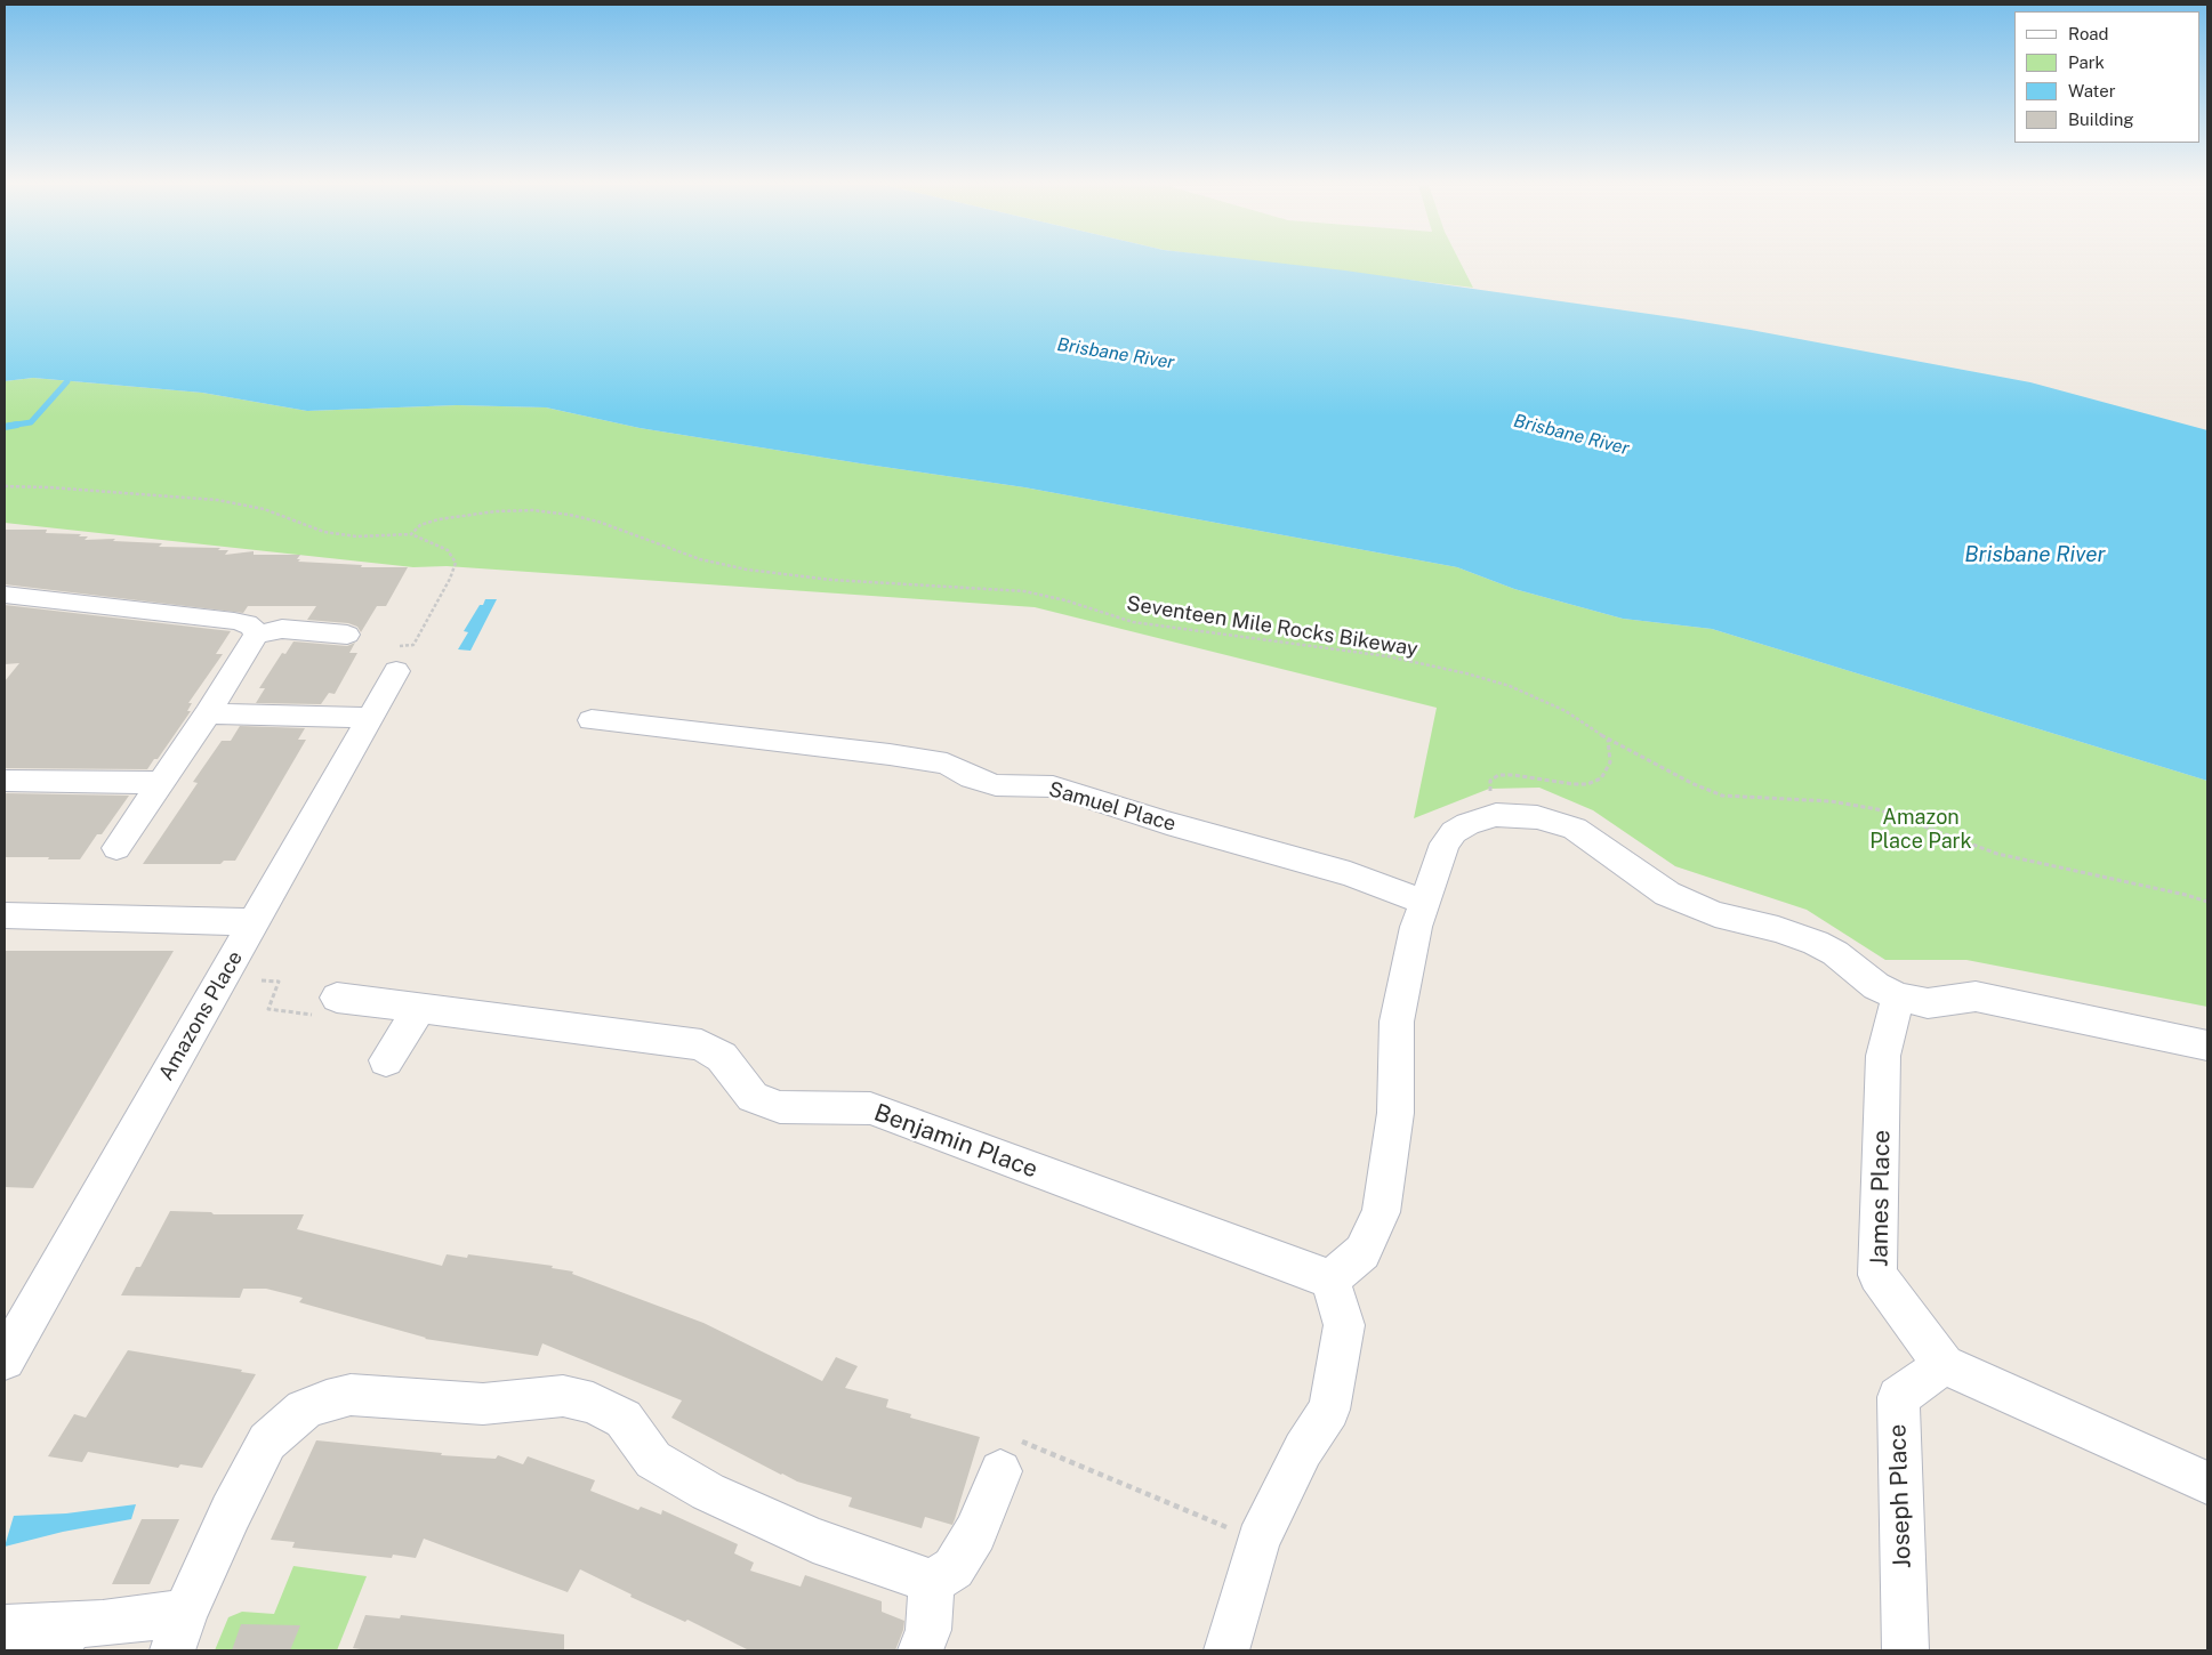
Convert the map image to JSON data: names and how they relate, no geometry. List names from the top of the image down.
{
  "streets": {
    "street": [
      "Samuel Place",
      "Amazons Place",
      "Benjamin Place",
      "James Place",
      "Joseph Place"
    ],
    "path": ["Seventeen Mile Rocks Bikeway"]
  },
  "crossings": [
    ["James Place", "Joseph Place"]
  ],
  "water": ["Brisbane River"],
  "parks": ["Amazon Place Park"],
  "legend": [
    "Road",
    "Park",
    "Water",
    "Building"
  ]
}
